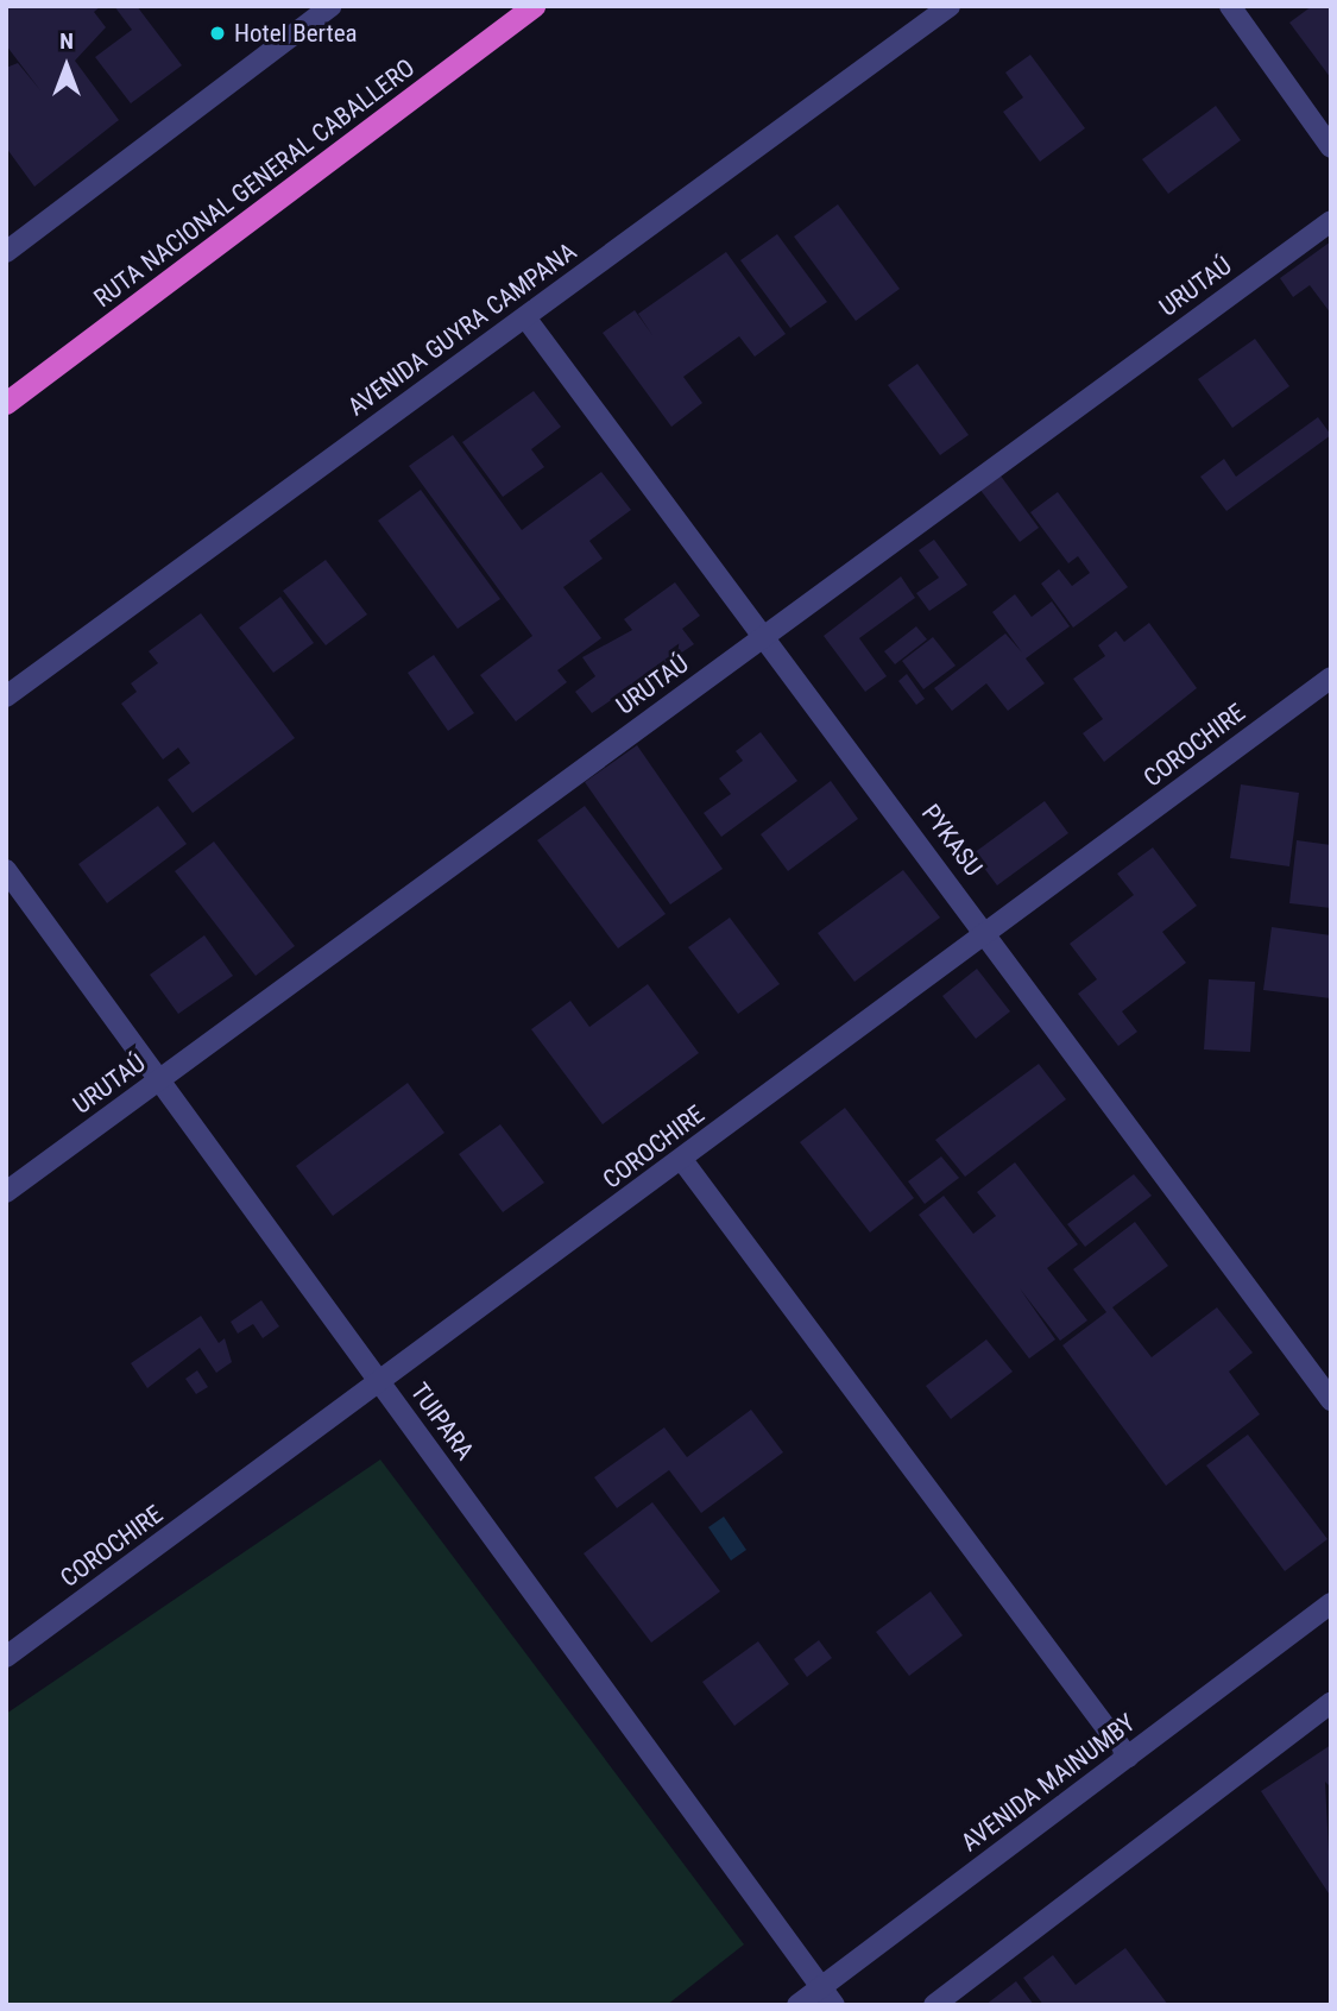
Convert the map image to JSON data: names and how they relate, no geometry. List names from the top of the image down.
{
  "streets": {
    "highway": ["RUTA NACIONAL GENERAL CABALLERO"],
    "street": [
      "URUTAÚ",
      "AVENIDA GUYRA CAMPANA",
      "COROCHIRE",
      "PYKASU",
      "TUIPARA",
      "AVENIDA MAINUMBY"
    ]
  },
  "crossings": [
    ["URUTAÚ", "PYKASU"],
    ["URUTAÚ", "TUIPARA"],
    ["AVENIDA GUYRA CAMPANA", "PYKASU"],
    ["COROCHIRE", "PYKASU"],
    ["COROCHIRE", "TUIPARA"],
    ["TUIPARA", "AVENIDA MAINUMBY"]
  ],
  "places": ["Hotel Bertea"],
  "north": "top"
}
